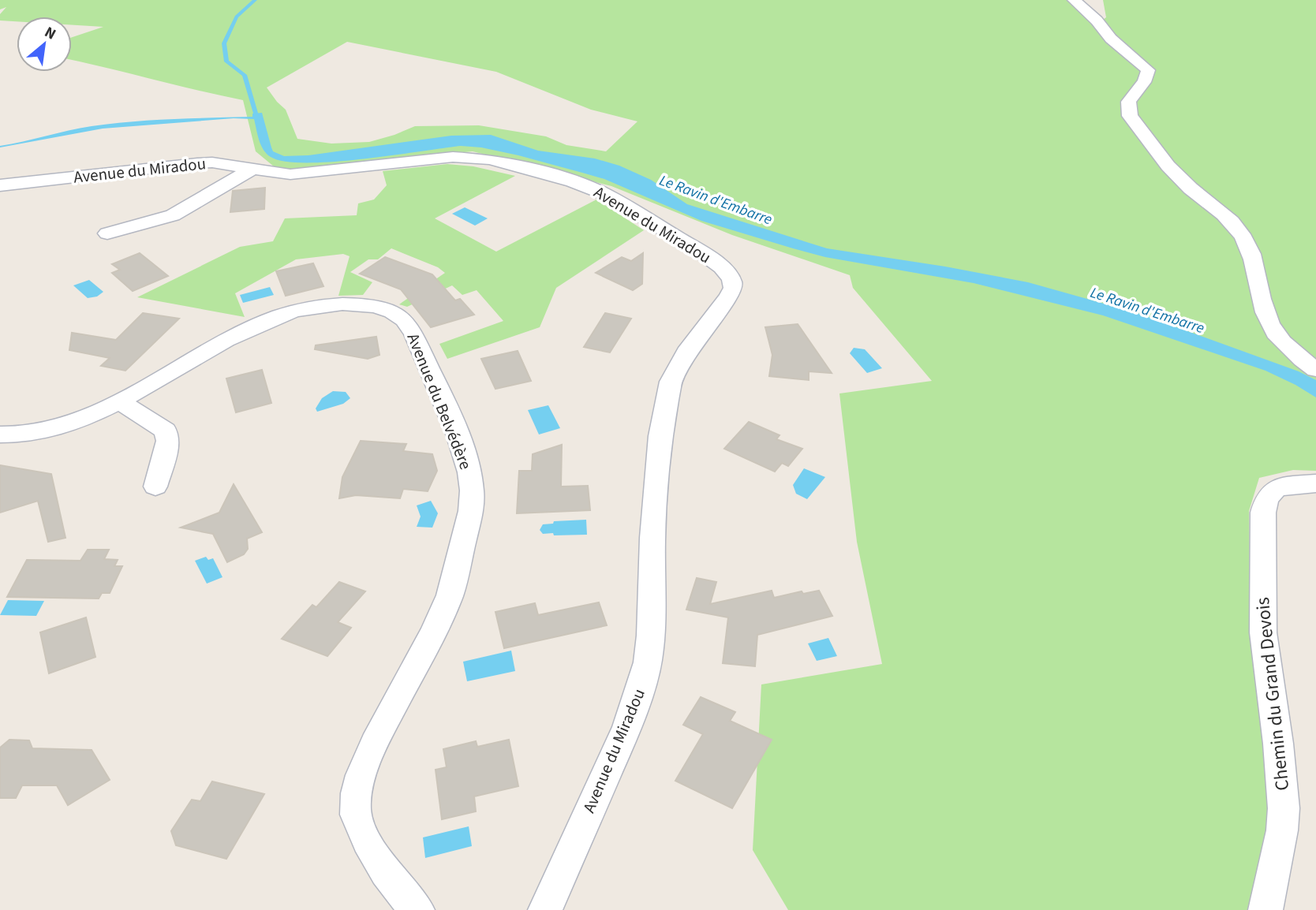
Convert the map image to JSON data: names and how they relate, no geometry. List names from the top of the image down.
{
  "streets": {
    "street": ["Avenue du Miradou", "Avenue du Belvédère", "Chemin du Grand Devois"]
  },
  "water": ["Le Ravin d'Embarre"],
  "north": "top right"
}
